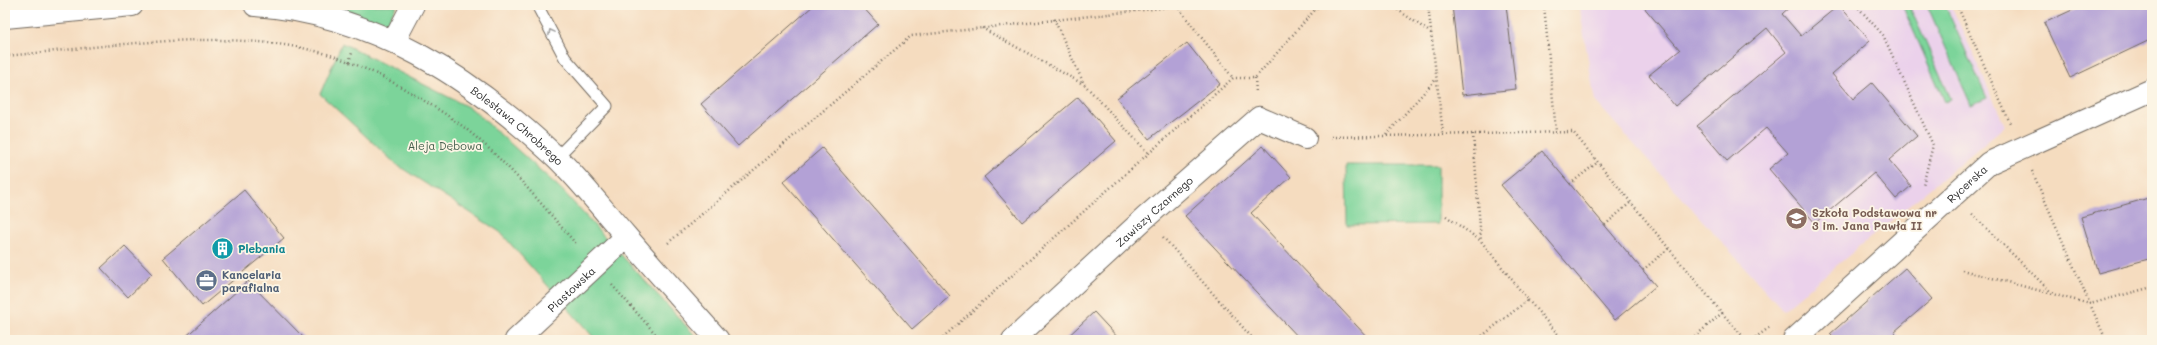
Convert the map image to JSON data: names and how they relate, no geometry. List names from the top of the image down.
{
  "streets": {
    "street": [
      "Bolesława Chrobrego",
      "Rycerska",
      "Zawiszy Czarnego",
      "Piastowska"
    ]
  },
  "crossings": [
    ["Bolesława Chrobrego", "Piastowska"]
  ],
  "parks": ["Aleja Dębowa"],
  "places": {
    "school or university": ["Szkoła Podstawowa nr 3 im. Jana Pawła II"],
    "building": ["Plebania"],
    "office": ["Kancelaria parafialna"]
  }
}
